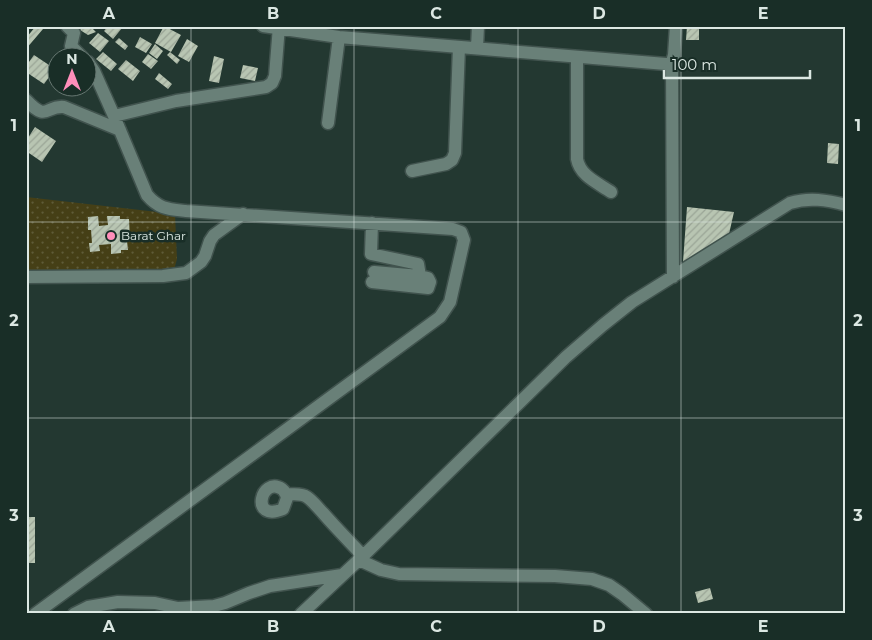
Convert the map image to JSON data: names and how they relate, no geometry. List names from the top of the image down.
{
  "places": ["Barat Ghar"],
  "scale_bar": "100 m",
  "north": "top",
  "grid": {
    "columns": [
      "A",
      "B",
      "C",
      "D",
      "E"
    ],
    "rows": ["1", "2", "3"]
  }
}
